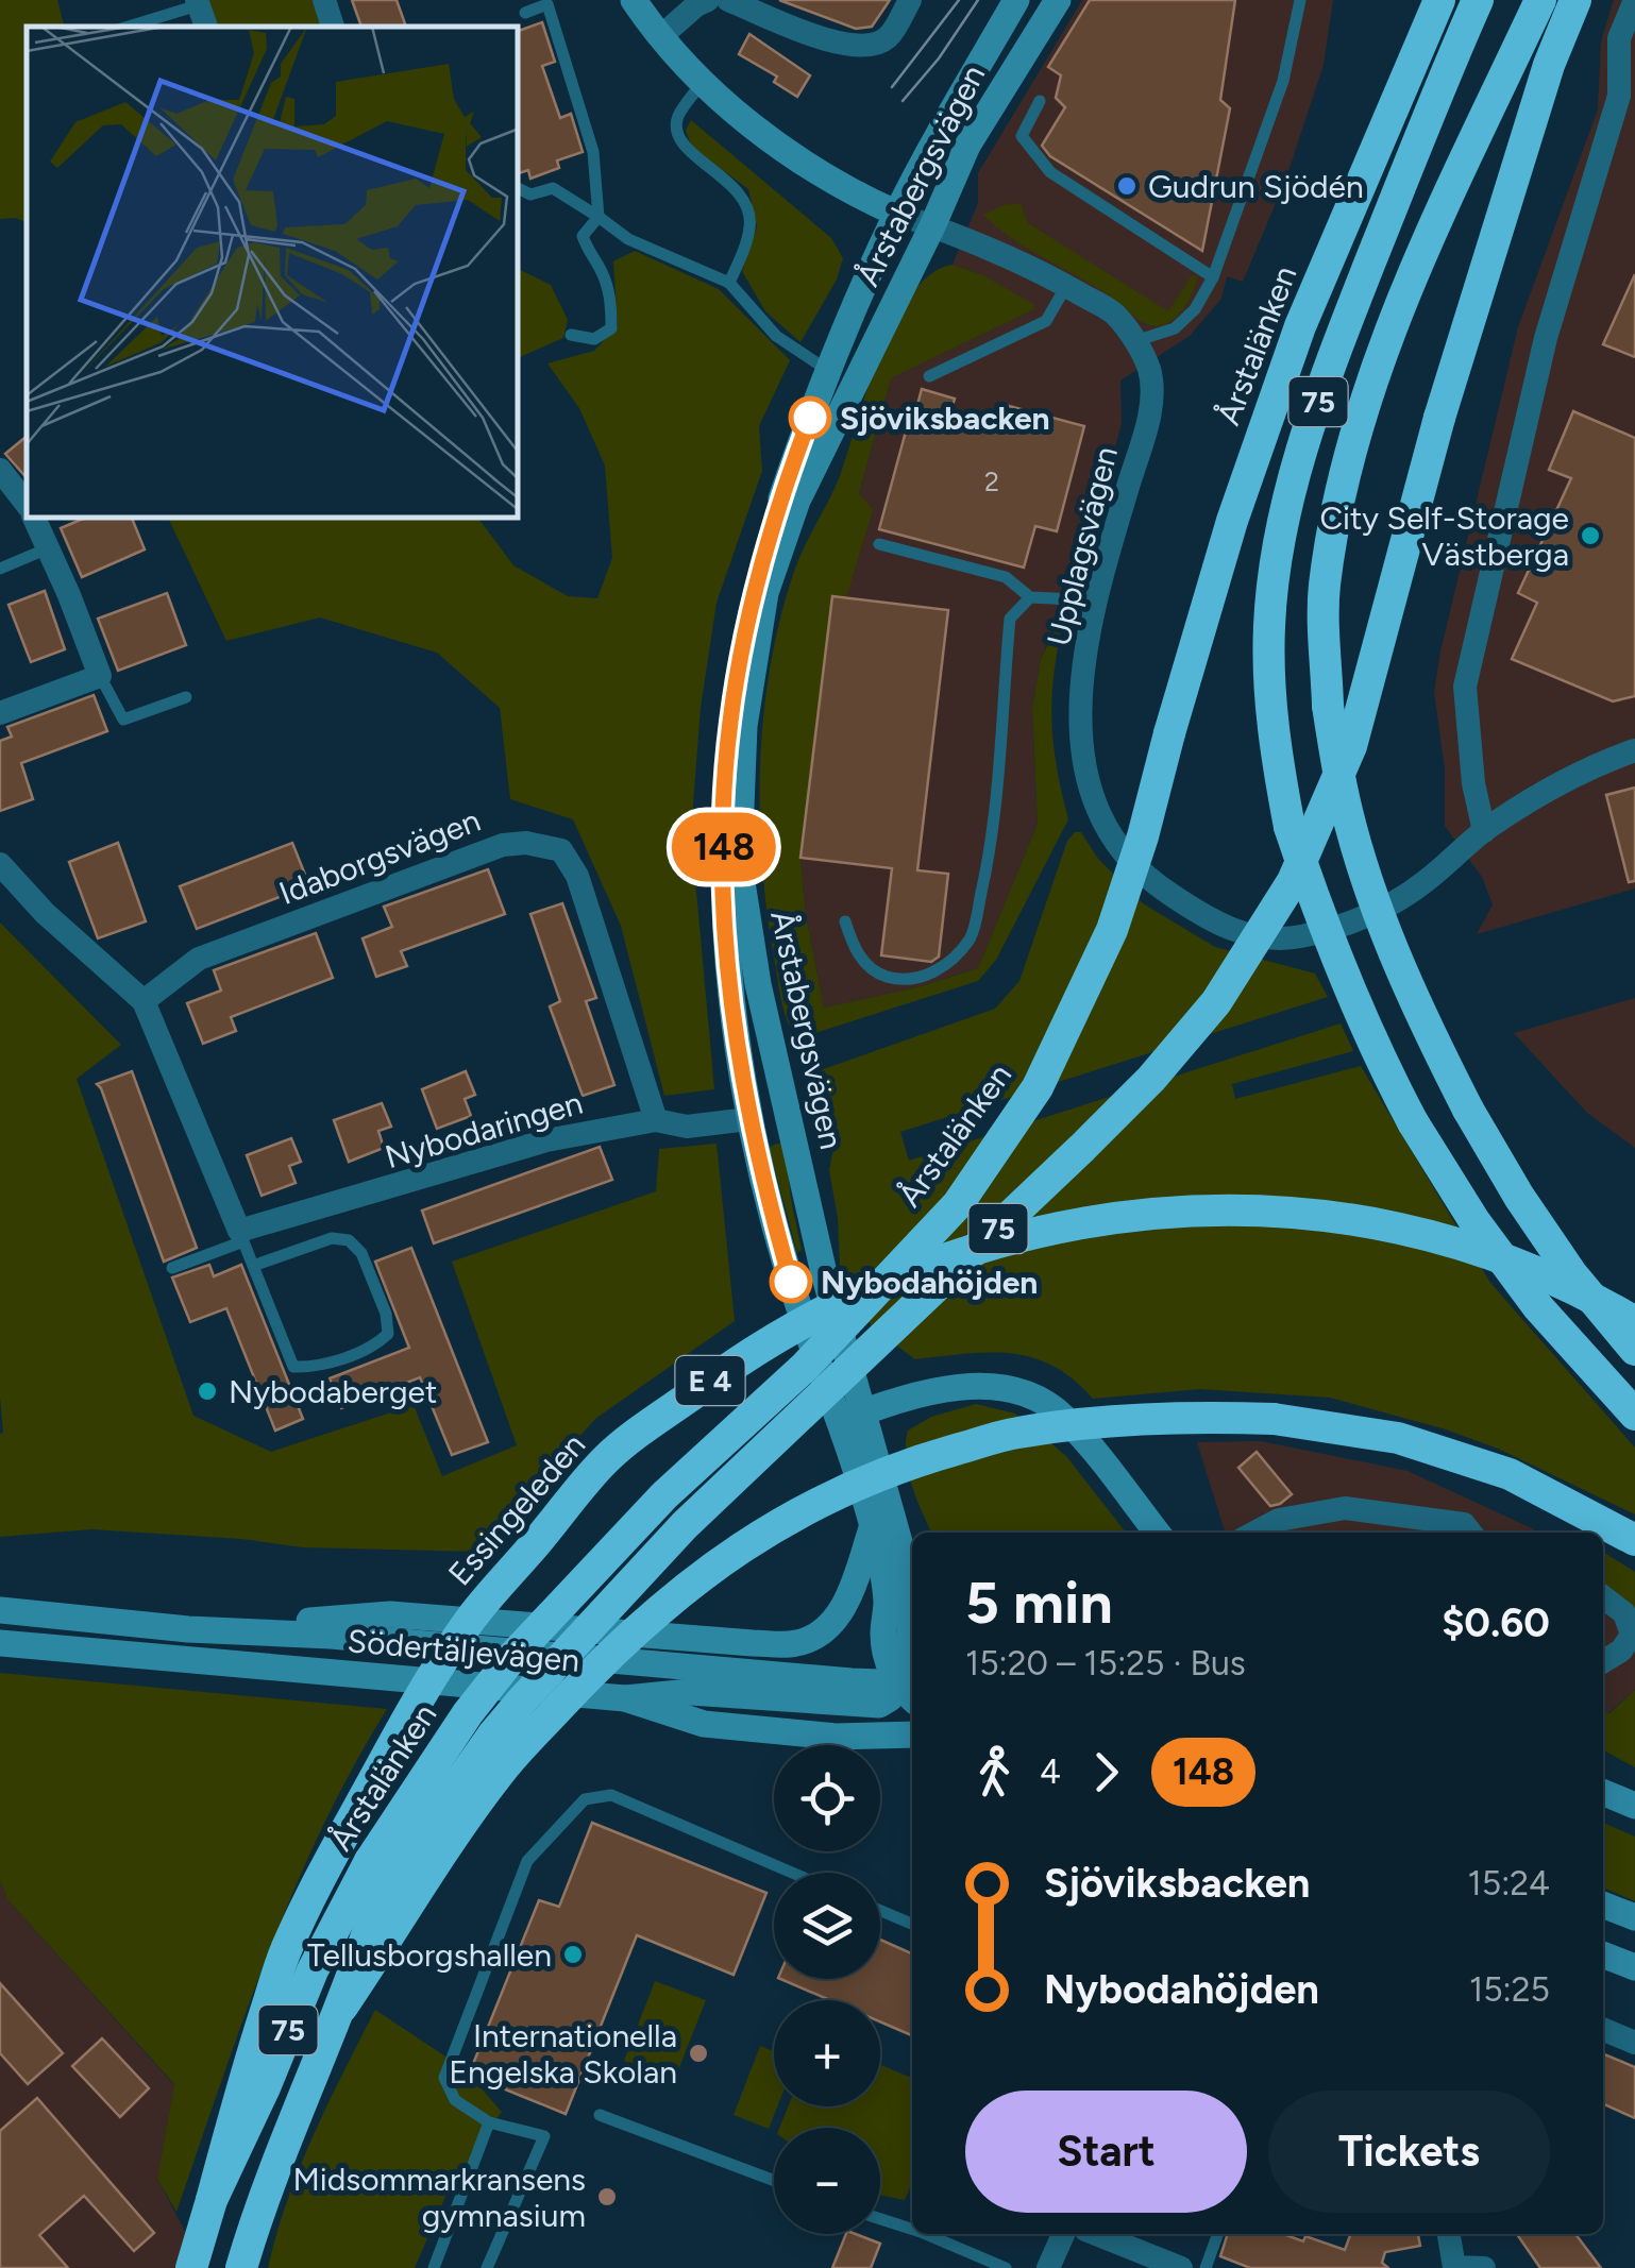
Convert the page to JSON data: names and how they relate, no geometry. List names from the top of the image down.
{
  "streets": {
    "highway": [
      "Årstalänken",
      "75",
      "E 4",
      "Essingeleden"
    ],
    "street": [
      "Årstabergsvägen",
      "Upplagsvägen",
      "Idaborgsvägen",
      "Nybodaringen",
      "Södertäljevägen"
    ]
  },
  "crossings": [
    ["Årstabergsvägen", "Upplagsvägen"],
    ["Årstabergsvägen", "Nybodaringen"],
    ["Årstabergsvägen", "Södertäljevägen"],
    ["Årstalänken", "Essingeleden"],
    ["Idaborgsvägen", "Nybodaringen"]
  ],
  "places": [
    "Gudrun Sjödén",
    "Sjöviksbacken",
    "City Self-Storage Västberga",
    "Nybodahöjden",
    "Nybodaberget",
    "Tellusborgshallen",
    "Internationella Engelska Skolan",
    "Midsommarkransens gymnasium"
  ],
  "lines": ["bus line 148"],
  "house_numbers": ["2"],
  "page": {
    "on_map": "148",
    "heading": ["5 min", "15:20 – 15:25 · Bus", "$0.60"],
    "legs": ["4", "148"],
    "map_buttons": ["+", "−"],
    "list": [
      {
        "name": "Sjöviksbacken",
        "value": "15:24"
      },
      {
        "name": "Nybodahöjden",
        "value": "15:25"
      }
    ],
    "buttons": ["Start", "Tickets"]
  }
}
